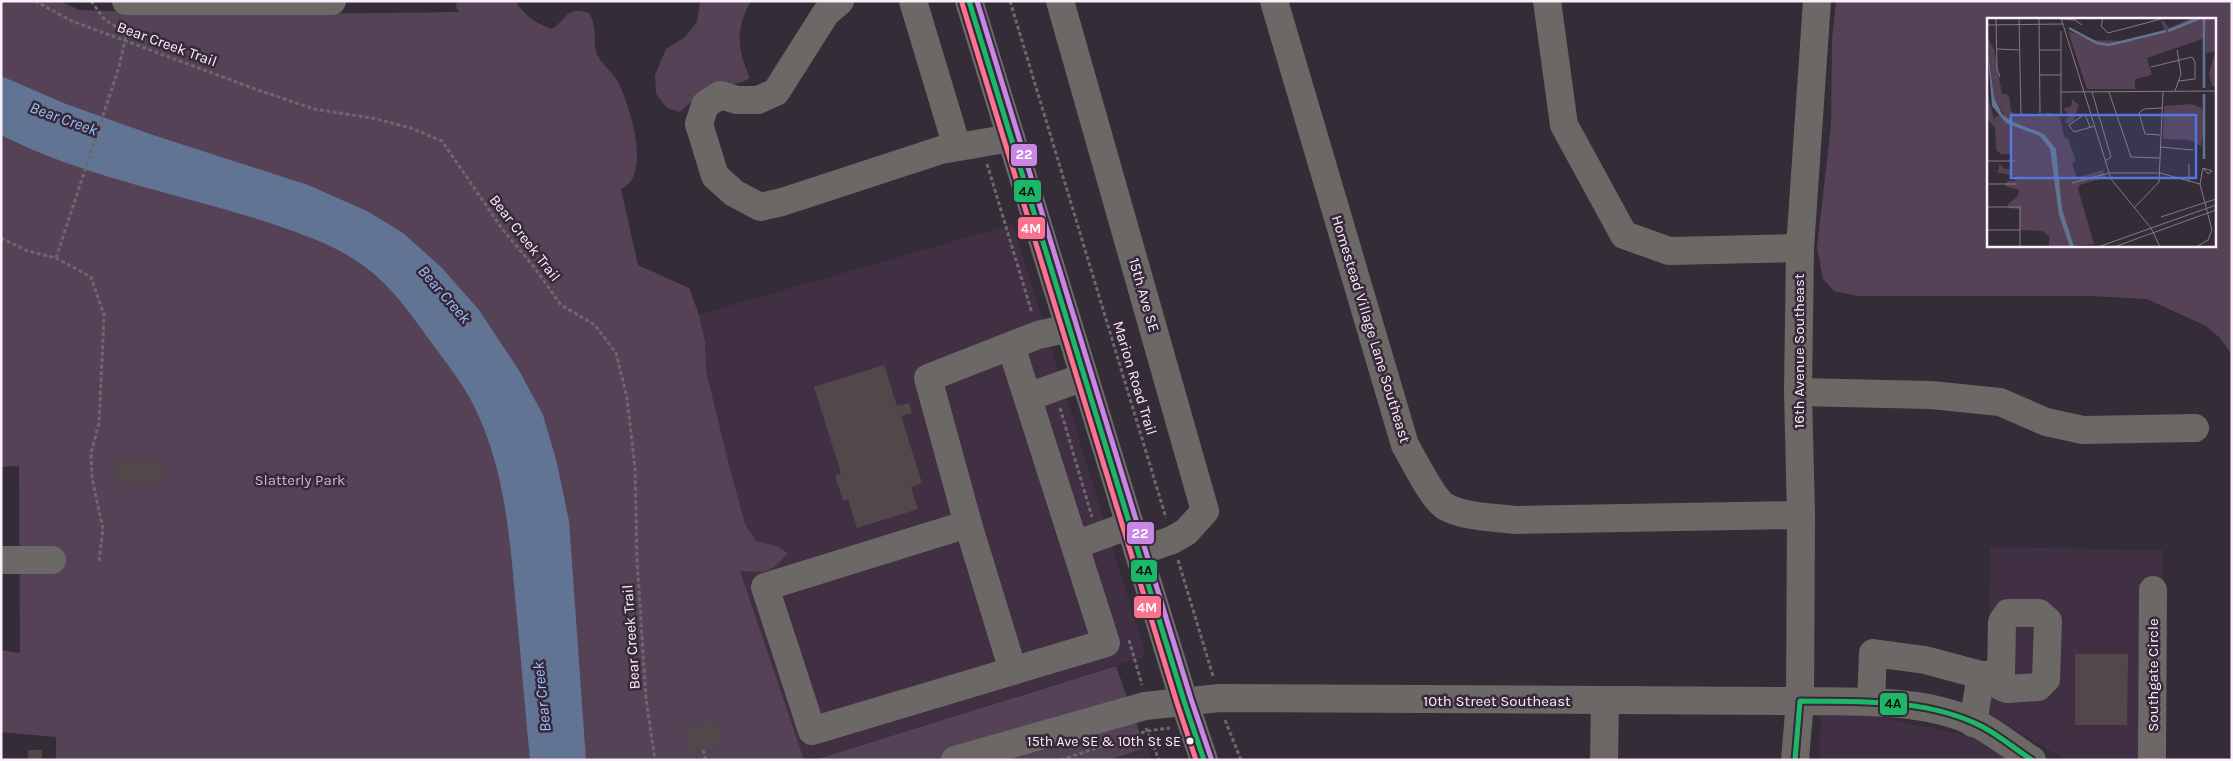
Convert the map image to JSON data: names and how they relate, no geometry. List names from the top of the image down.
{
  "streets": {
    "street": [
      "15th Ave SE",
      "Homestead Village Lane Southeast",
      "16th Avenue Southeast",
      "Southgate Circle",
      "10th Street Southeast"
    ],
    "path": ["Bear Creek Trail", "Marion Road Trail"]
  },
  "crossings": [
    ["15th Ave SE", "Marion Road Trail"],
    ["Homestead Village Lane Southeast", "16th Avenue Southeast"],
    ["16th Avenue Southeast", "10th Street Southeast"],
    ["Marion Road Trail", "10th Street Southeast"]
  ],
  "water": ["Bear Creek"],
  "parks": ["Slatterly Park"],
  "places": ["15th Ave SE & 10th St SE"],
  "lines": ["transit line 4A", "transit line 22", "transit line 4M"]
}
